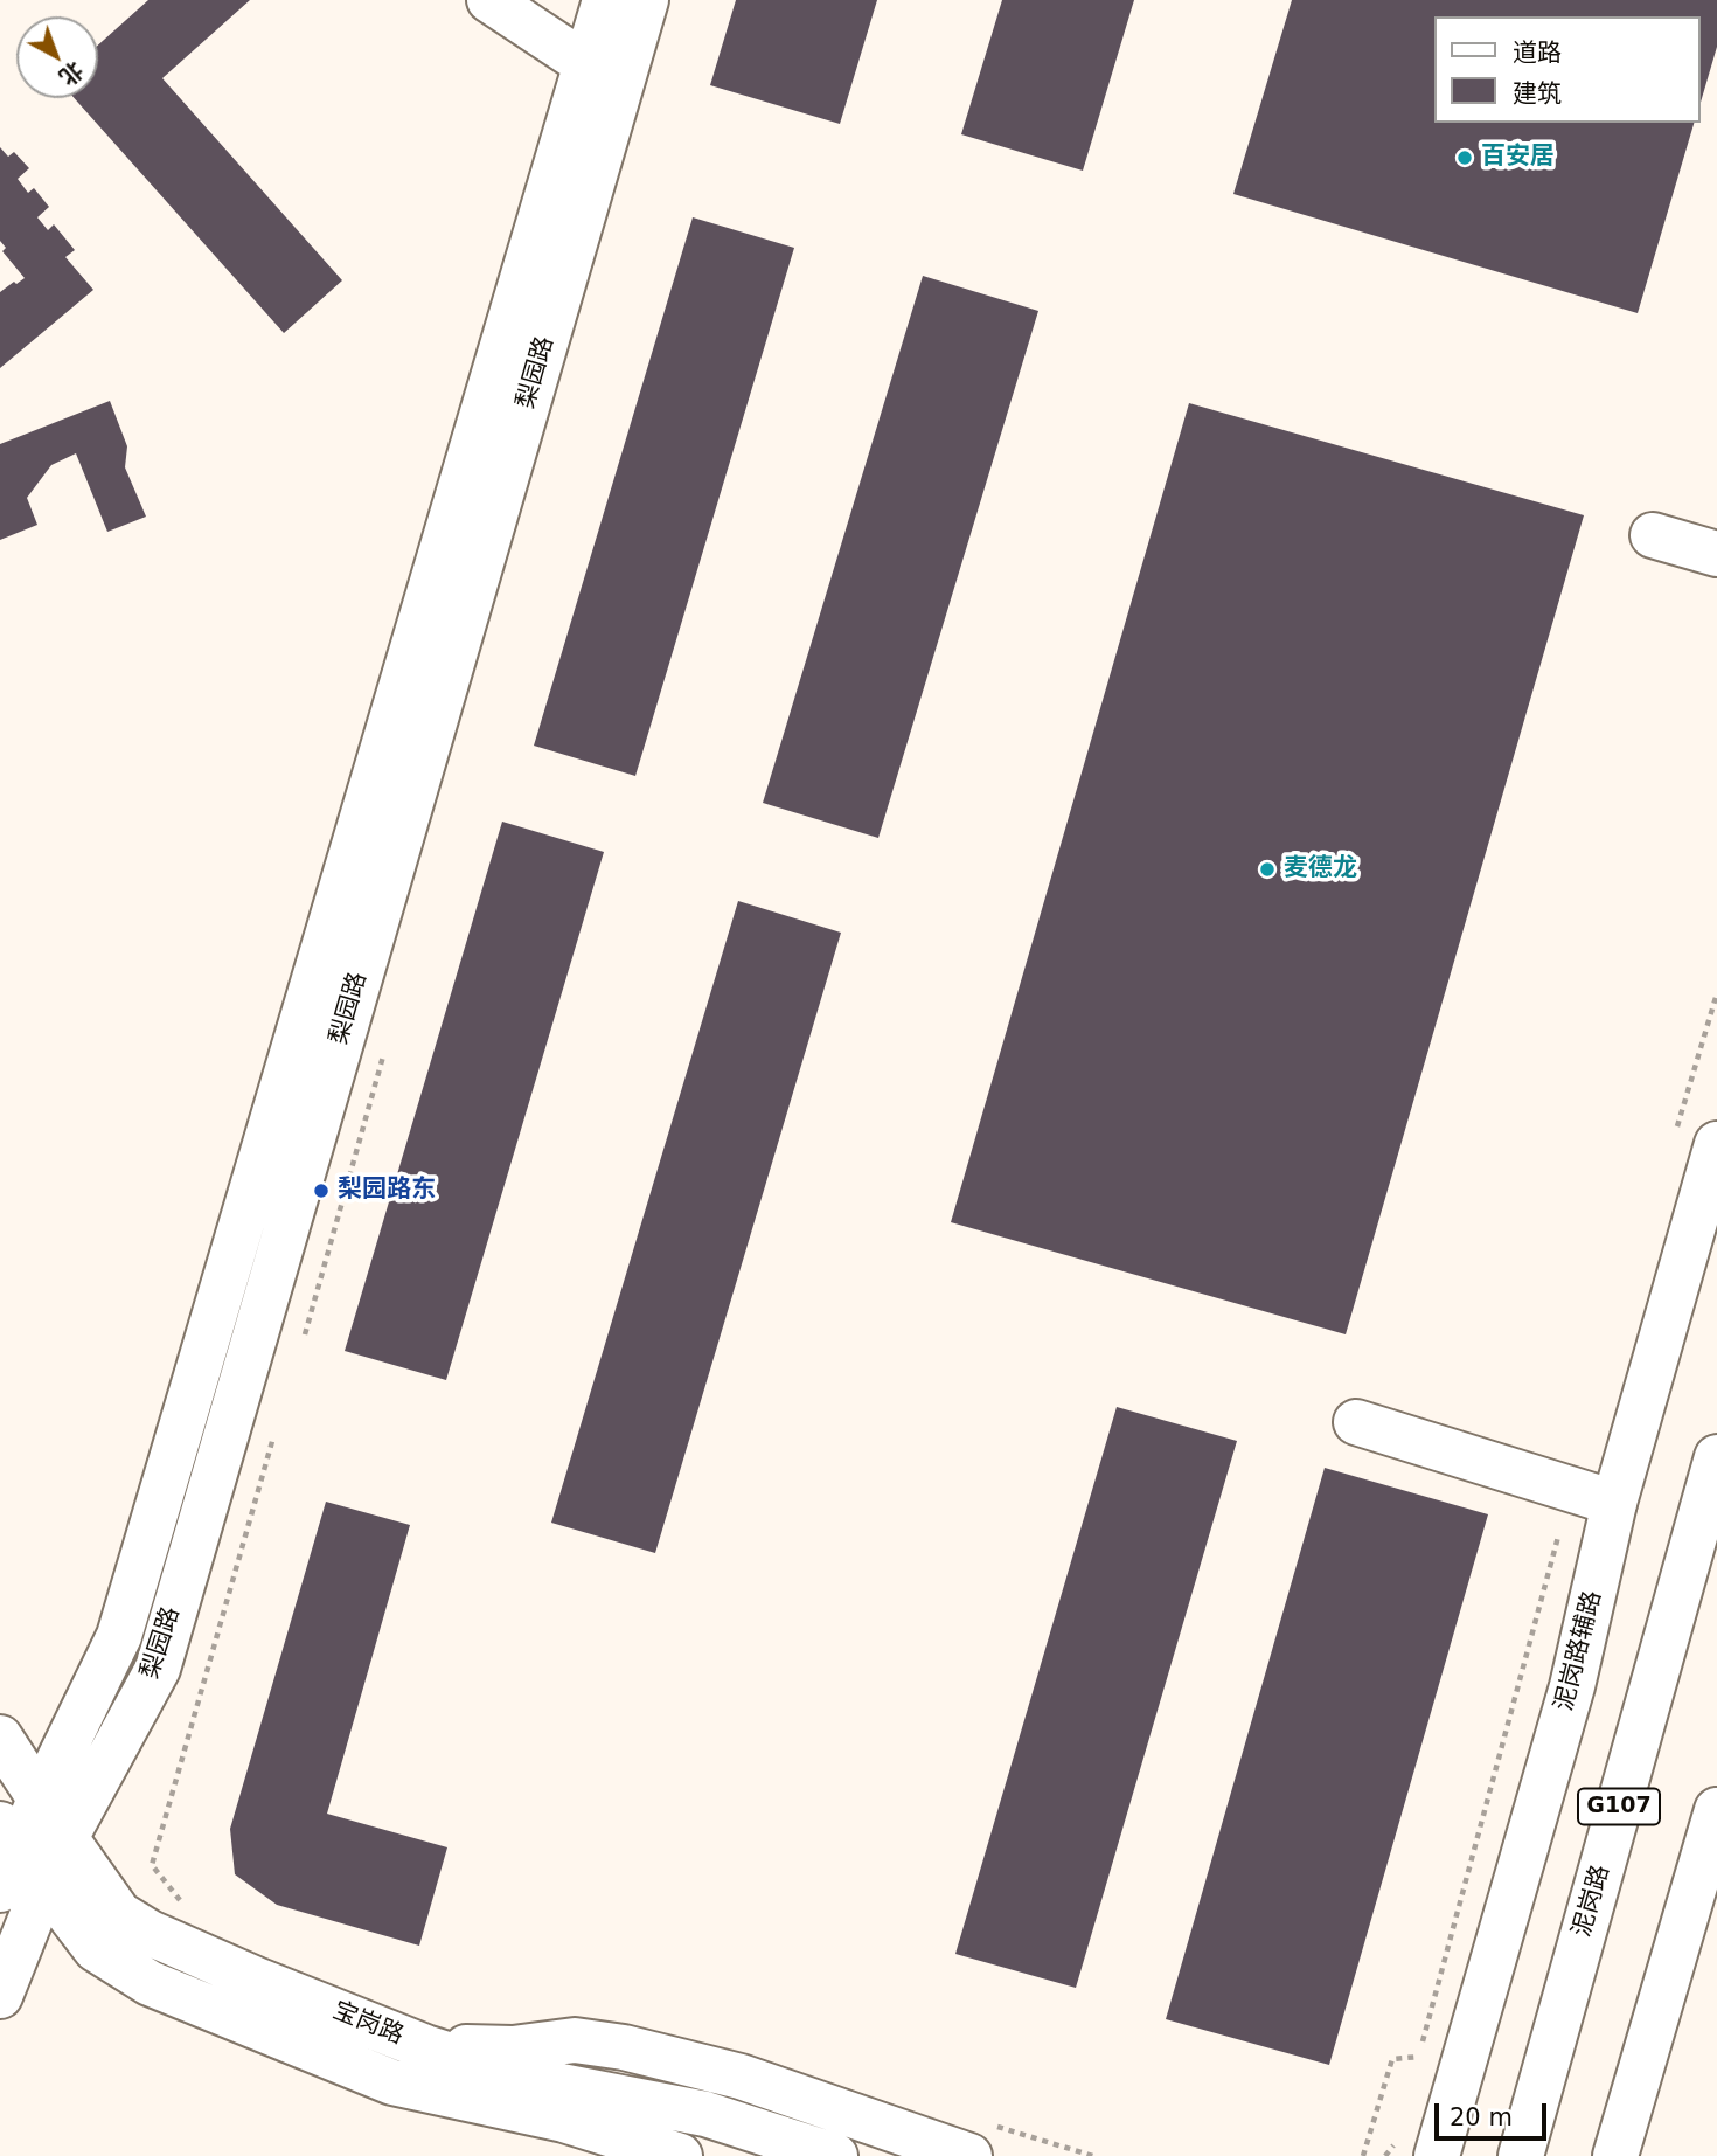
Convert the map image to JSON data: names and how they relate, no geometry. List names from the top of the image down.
{
  "streets": {
    "main road": [
      "梨园路",
      "泥岗路辅路",
      "G107",
      "泥岗路",
      "宝岗路"
    ]
  },
  "crossings": [
    ["梨园路", "宝岗路"]
  ],
  "places": ["百安居", "麦德龙", "梨园路东"],
  "legend": ["道路", "建筑"],
  "scale_bar": "20 m",
  "north": "bottom right"
}
